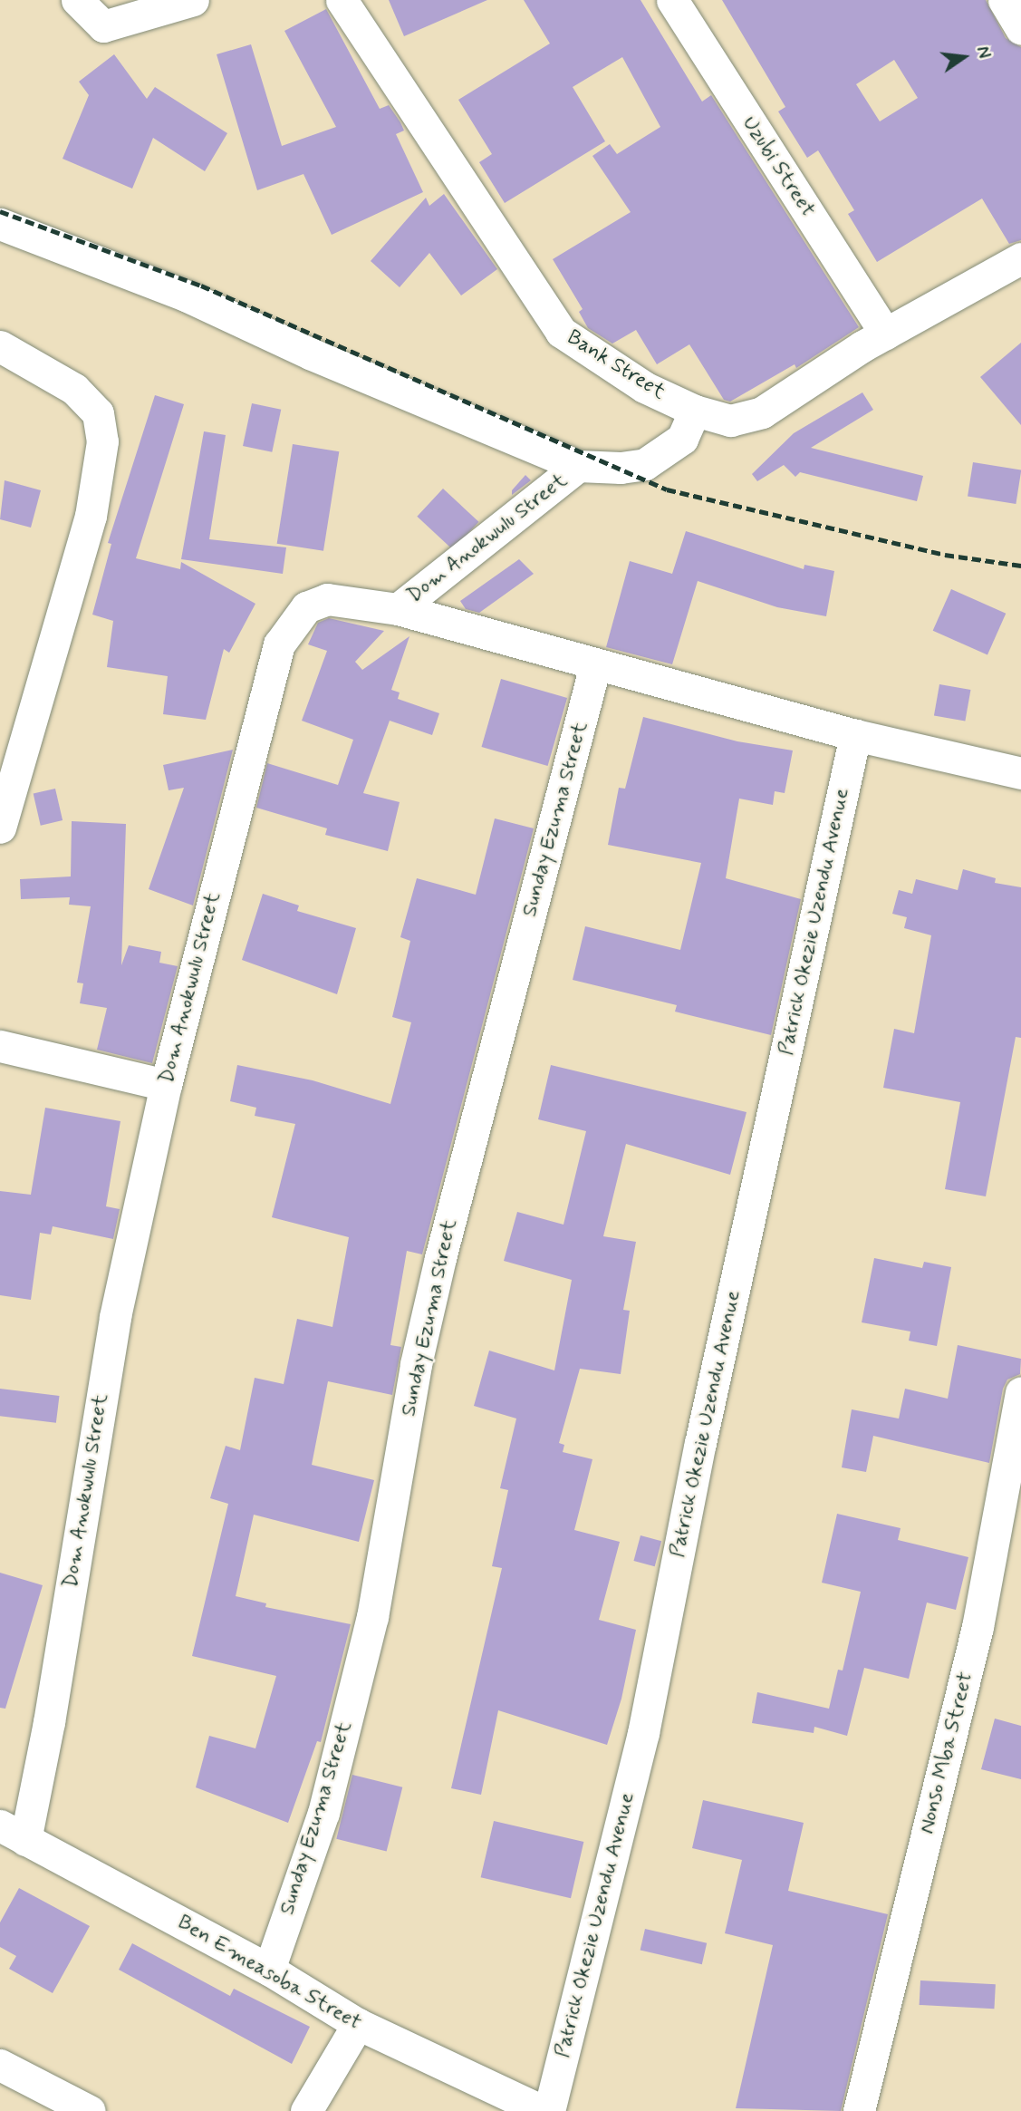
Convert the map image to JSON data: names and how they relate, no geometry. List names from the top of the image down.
{
  "streets": {
    "street": [
      "Uzubi Street",
      "Bank Street",
      "Dom Anokwulu Street",
      "Sunday Ezuma Street",
      "Patrick Okezie Uzendu Avenue",
      "Nonso Mba Street",
      "Ben Emeasoba Street"
    ]
  },
  "crossings": [
    ["Uzubi Street", "Bank Street"],
    ["Bank Street", "Dom Anokwulu Street"],
    ["Dom Anokwulu Street", "Ben Emeasoba Street"],
    ["Sunday Ezuma Street", "Ben Emeasoba Street"]
  ],
  "north": "right"
}
